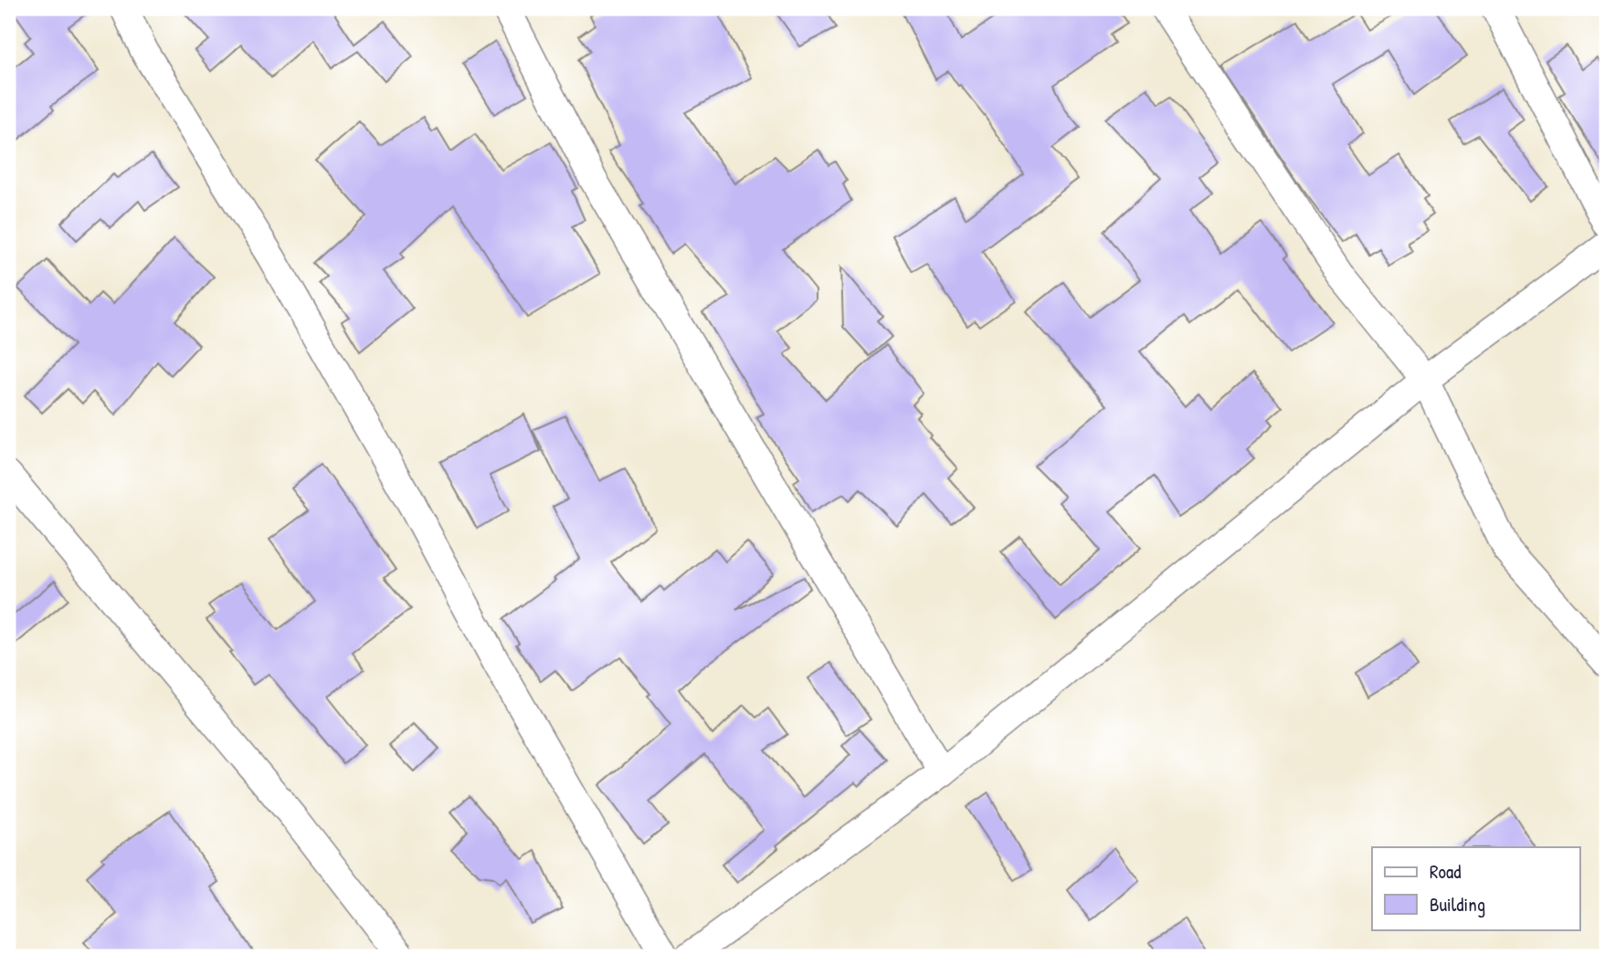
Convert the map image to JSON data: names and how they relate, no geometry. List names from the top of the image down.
{
  "legend": ["Road", "Building"]
}
